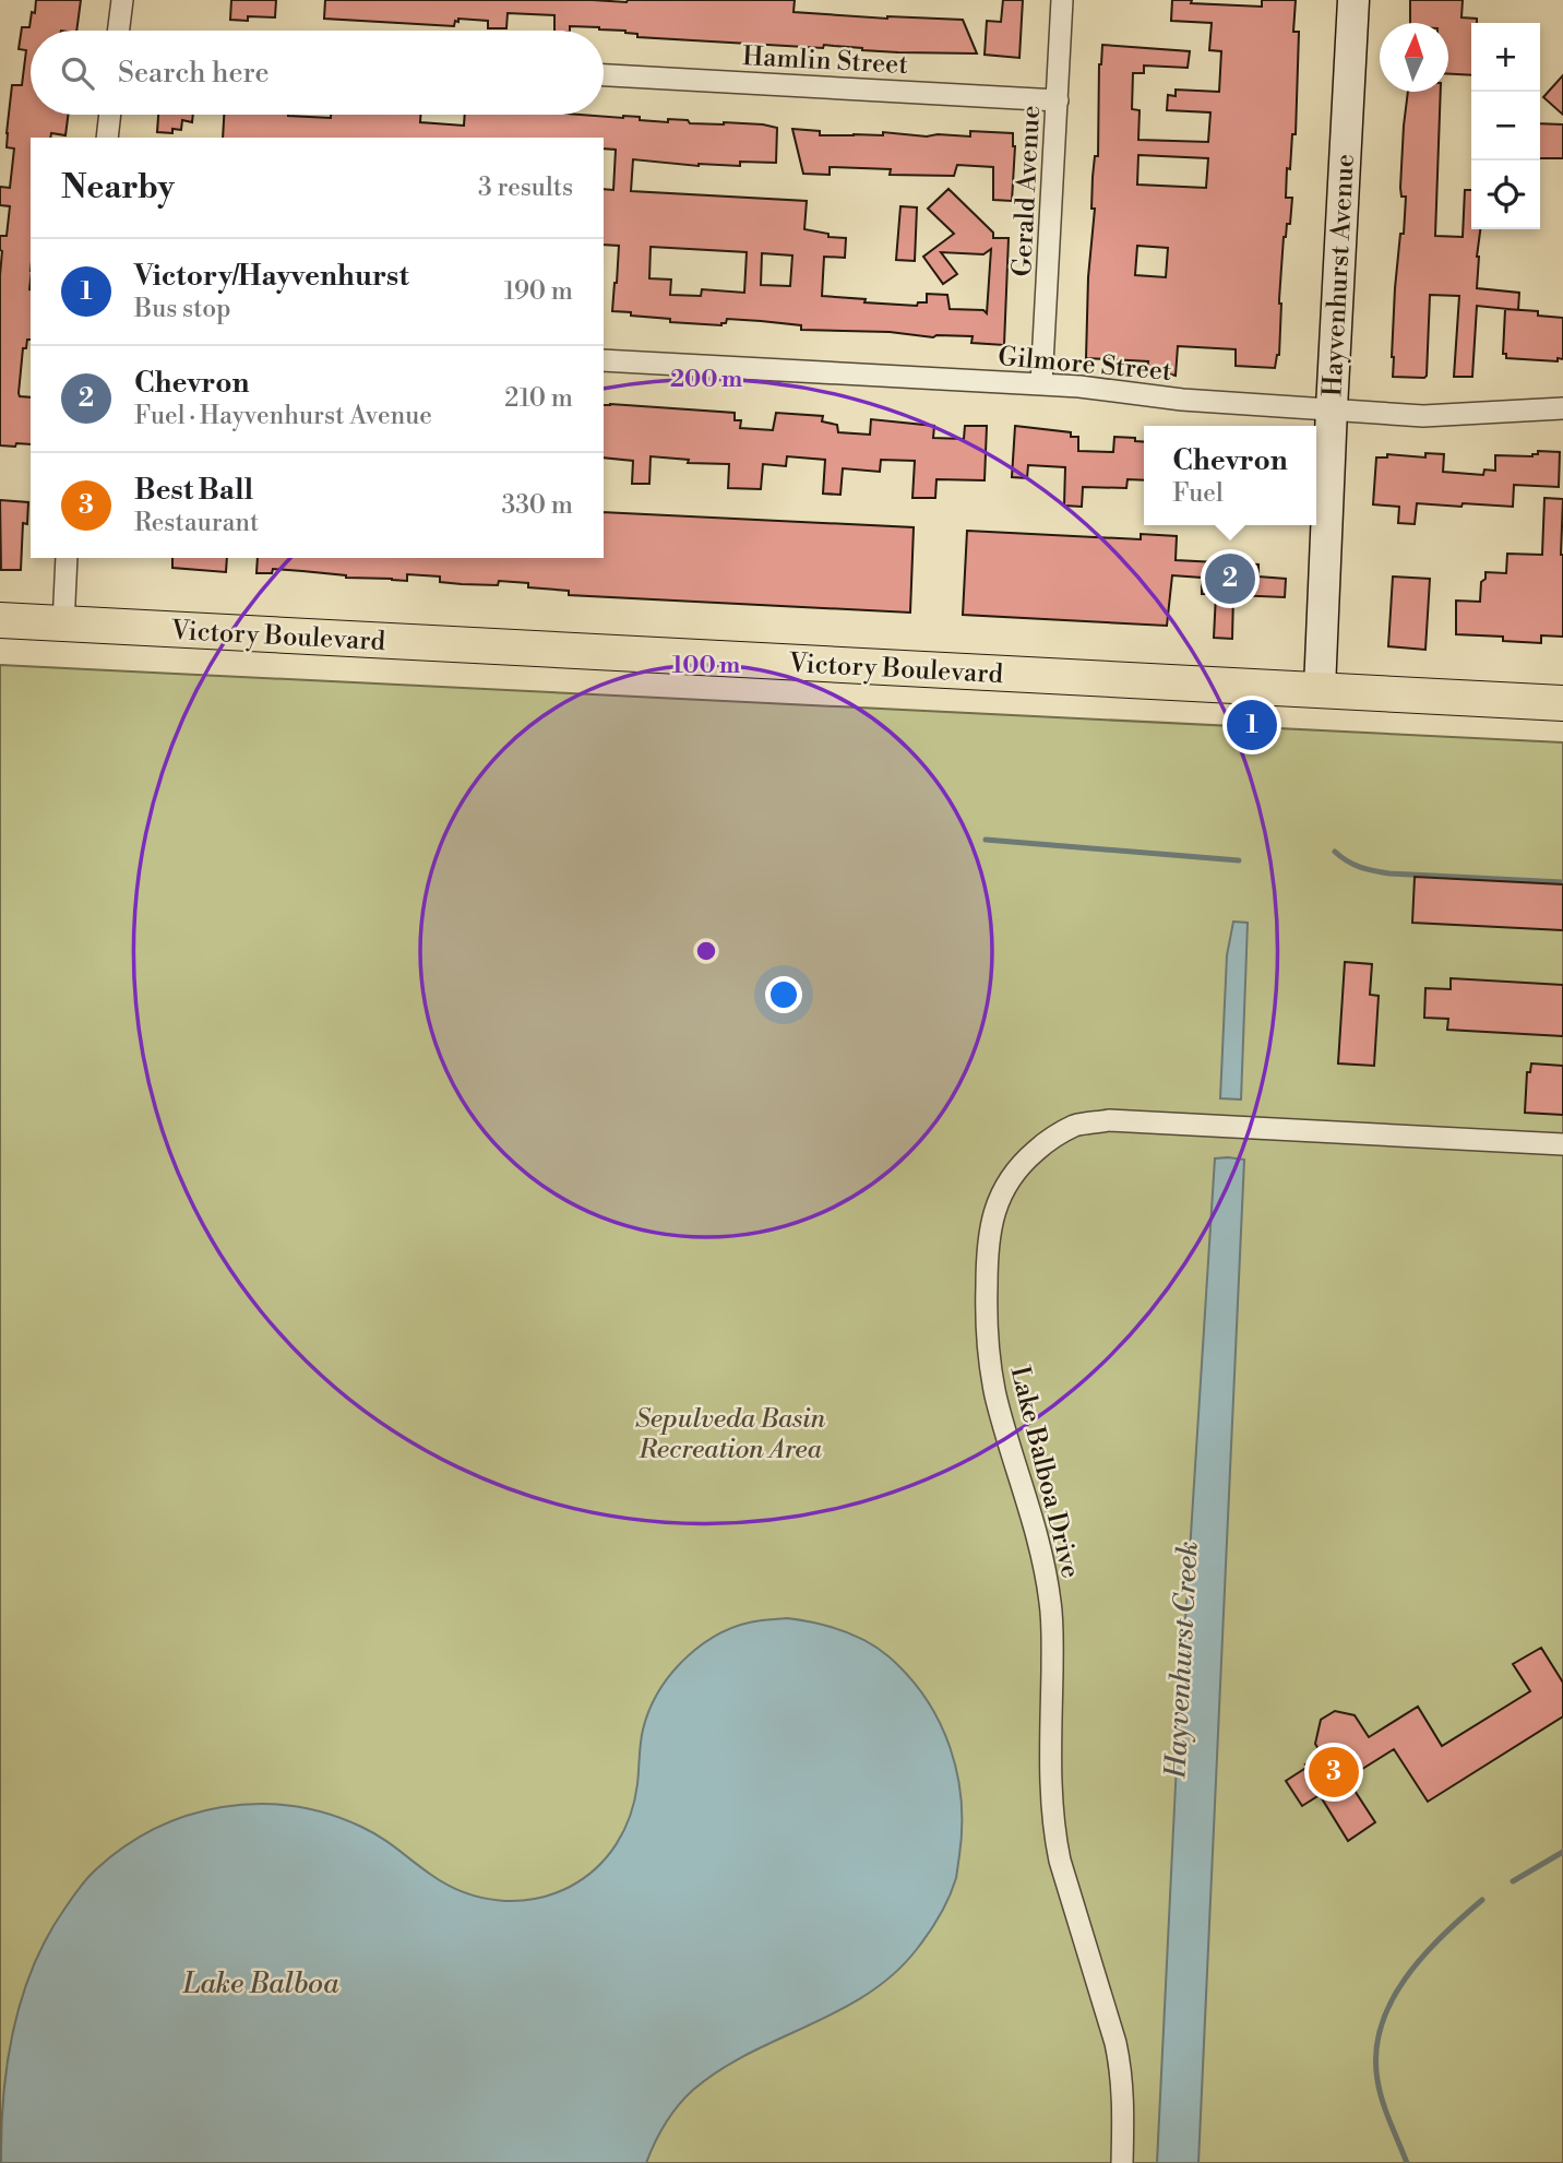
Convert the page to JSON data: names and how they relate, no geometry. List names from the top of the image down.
{
  "streets": {
    "main road": ["Hayvenhurst Avenue", "Victory Boulevard"],
    "street": [
      "Hamlin Street",
      "Gerald Avenue",
      "Gilmore Street",
      "Lake Balboa Drive"
    ]
  },
  "crossings": [
    ["Hamlin Street", "Gerald Avenue"],
    ["Gerald Avenue", "Gilmore Street"],
    ["Hayvenhurst Avenue", "Gilmore Street"],
    ["Hayvenhurst Avenue", "Victory Boulevard"]
  ],
  "water": ["Hayvenhurst Creek", "Lake Balboa"],
  "parks": ["Sepulveda Basin Recreation Area"],
  "north": "top",
  "page": {
    "map_buttons": ["+", "−"],
    "search": "Search here",
    "heading": ["Nearby", "3 results"],
    "list": [
      {
        "mark": "1",
        "name": "Victory/Hayvenhurst",
        "note": "Bus stop",
        "value": "190 m"
      },
      {
        "mark": "2",
        "name": "Chevron",
        "note": "Fuel · Hayvenhurst Avenue",
        "value": "210 m"
      },
      {
        "mark": "3",
        "name": "Best Ball",
        "note": "Restaurant",
        "value": "330 m"
      }
    ],
    "popup": ["Chevron", "Fuel"],
    "pins": ["2", "1", "3"]
  },
  "rings": ["200 m", "100 m"]
}
